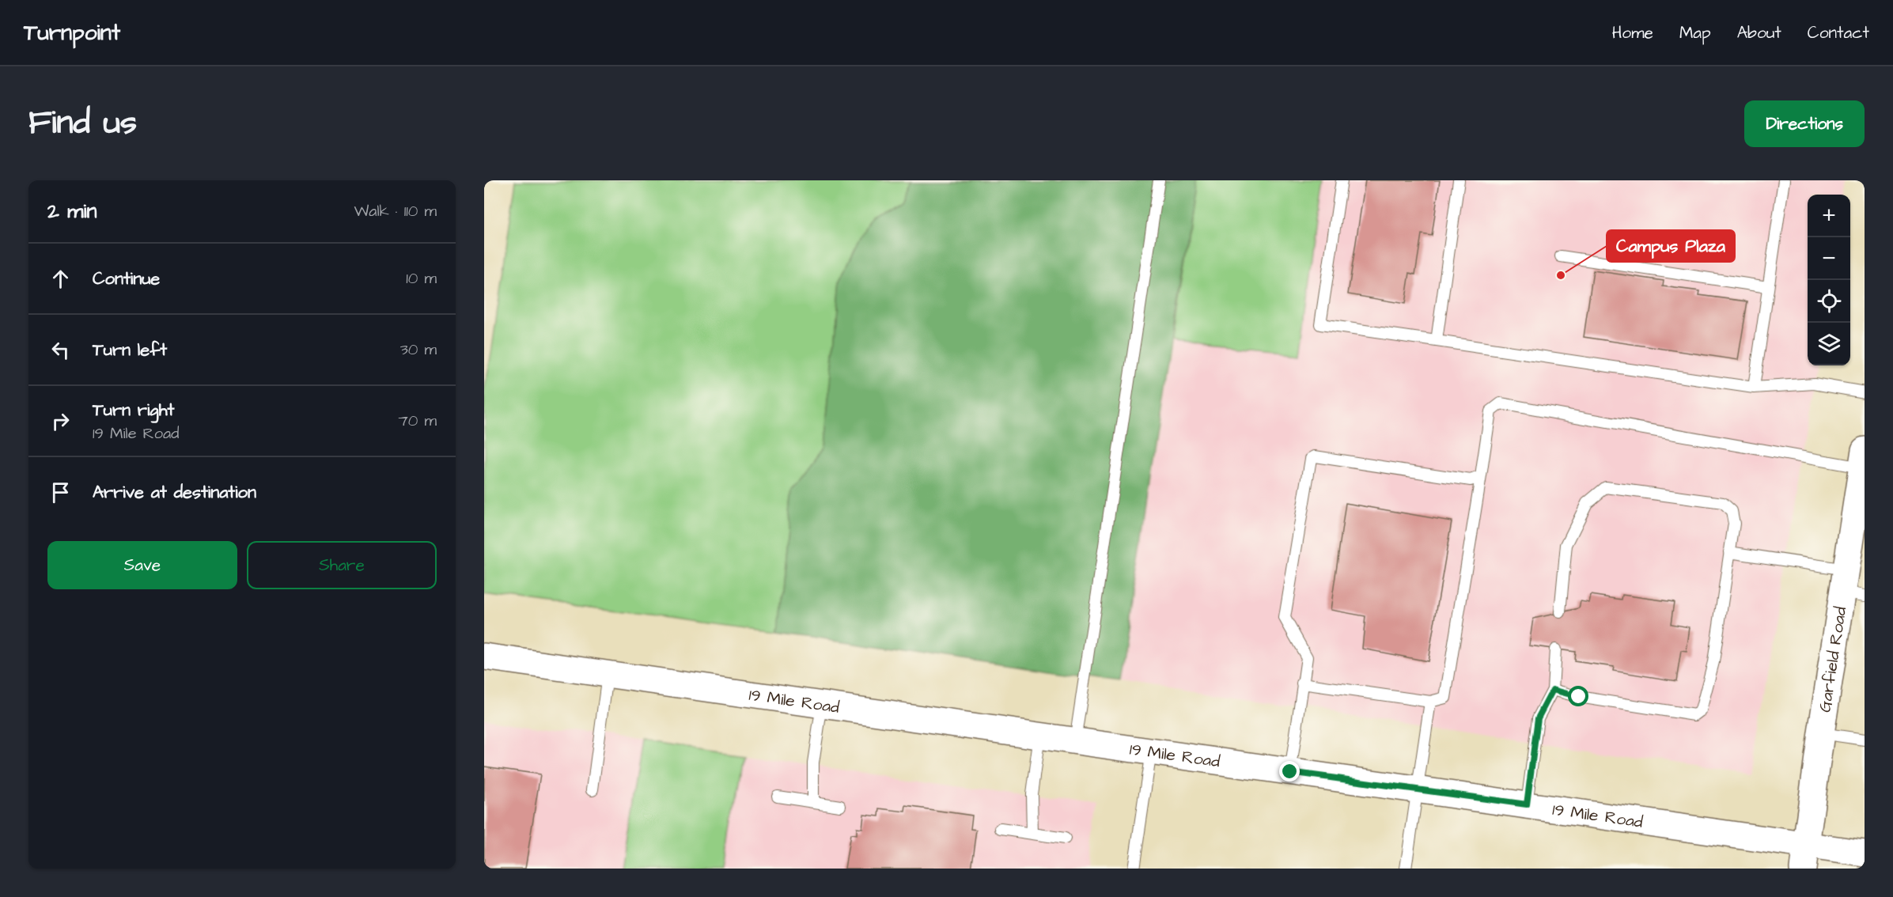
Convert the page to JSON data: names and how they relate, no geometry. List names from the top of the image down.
{
  "streets": {
    "street": ["Garfield Road", "19 Mile Road"]
  },
  "crossings": [
    ["Garfield Road", "19 Mile Road"]
  ],
  "places": ["Campus Plaza"],
  "page": {
    "header": "Turnpoint",
    "nav": [
      "Home",
      "Map",
      "About",
      "Contact"
    ],
    "title": "Find us",
    "buttons": [
      "Directions",
      ["Save", "Share"]
    ],
    "heading": ["2 min", "Walk · 110 m"],
    "map_buttons": ["+", "−"],
    "list": [
      ["Continue", "10 m"],
      ["Turn left", "30 m"],
      ["Turn right", "19 Mile Road", "70 m"],
      "Arrive at destination"
    ]
  }
}
